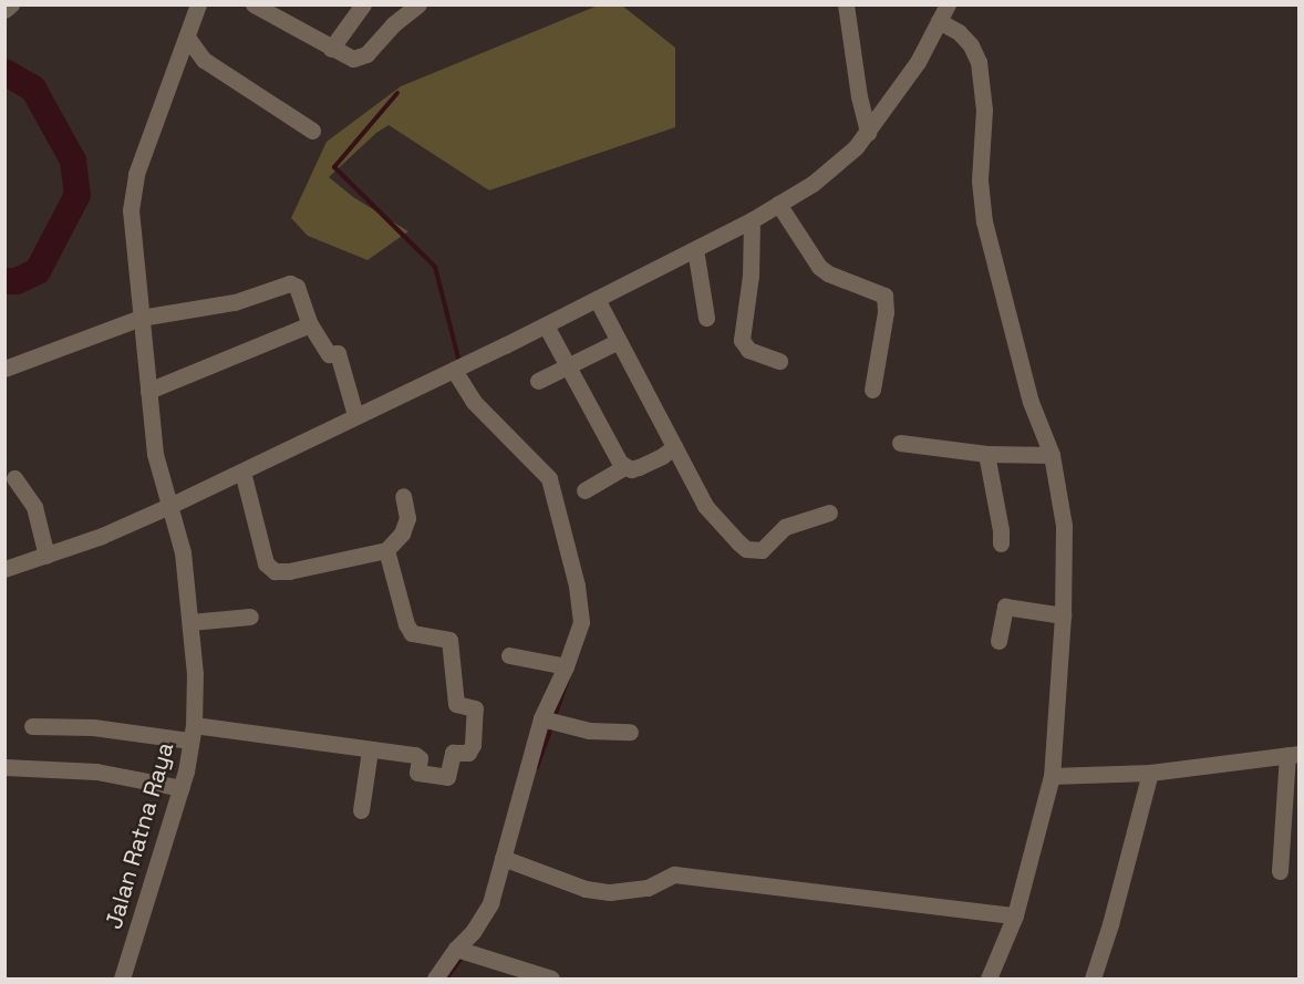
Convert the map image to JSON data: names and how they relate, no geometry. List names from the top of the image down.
{
  "streets": {
    "street": ["Jalan Ratna Raya"]
  }
}
